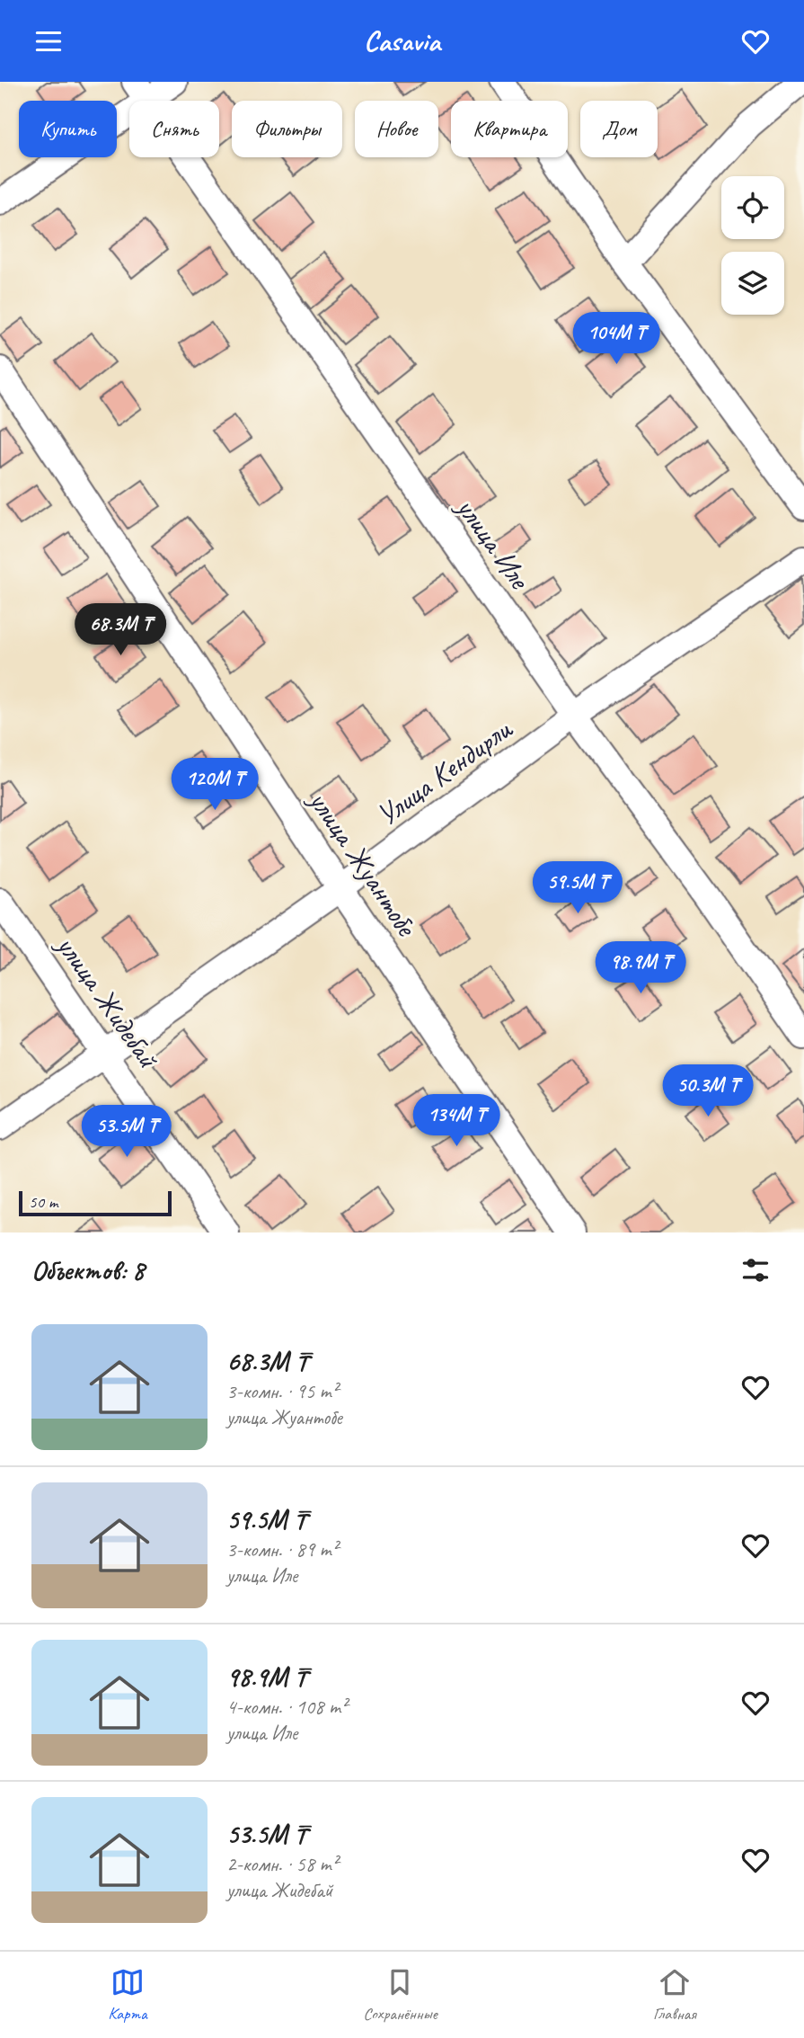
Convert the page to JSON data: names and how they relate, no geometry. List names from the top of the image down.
{
  "streets": {
    "street": [
      "улица Иле",
      "Улица Кендирли",
      "улица Жуантобе",
      "улица Жидебай"
    ]
  },
  "crossings": [
    ["улица Иле", "Улица Кендирли"],
    ["Улица Кендирли", "улица Жуантобе"],
    ["Улица Кендирли", "улица Жидебай"]
  ],
  "scale_bar": "50 m",
  "page": {
    "header": "Casavia",
    "chip": [
      "Купить",
      "Снять",
      "Фильтры",
      "Новое",
      "Квартира",
      "Дом"
    ],
    "price": [
      "104M ₸",
      "68.3M ₸",
      "120M ₸",
      "59.5M ₸",
      "98.9M ₸",
      "50.3M ₸",
      "134M ₸",
      "53.5M ₸"
    ],
    "scale": "50 m",
    "heading": "Объектов: 8",
    "list": [
      {
        "name": "68.3M ₸",
        "note": "3-комн. · 95 m² · улица Жуантобе"
      },
      {
        "name": "59.5M ₸",
        "note": "3-комн. · 89 m² · улица Иле"
      },
      {
        "name": "98.9M ₸",
        "note": "4-комн. · 108 m² · улица Иле"
      },
      {
        "name": "53.5M ₸",
        "note": "2-комн. · 58 m² · улица Жидебай"
      }
    ],
    "tabs": ["Карта", "Сохранённые", "Главная"]
  }
}
